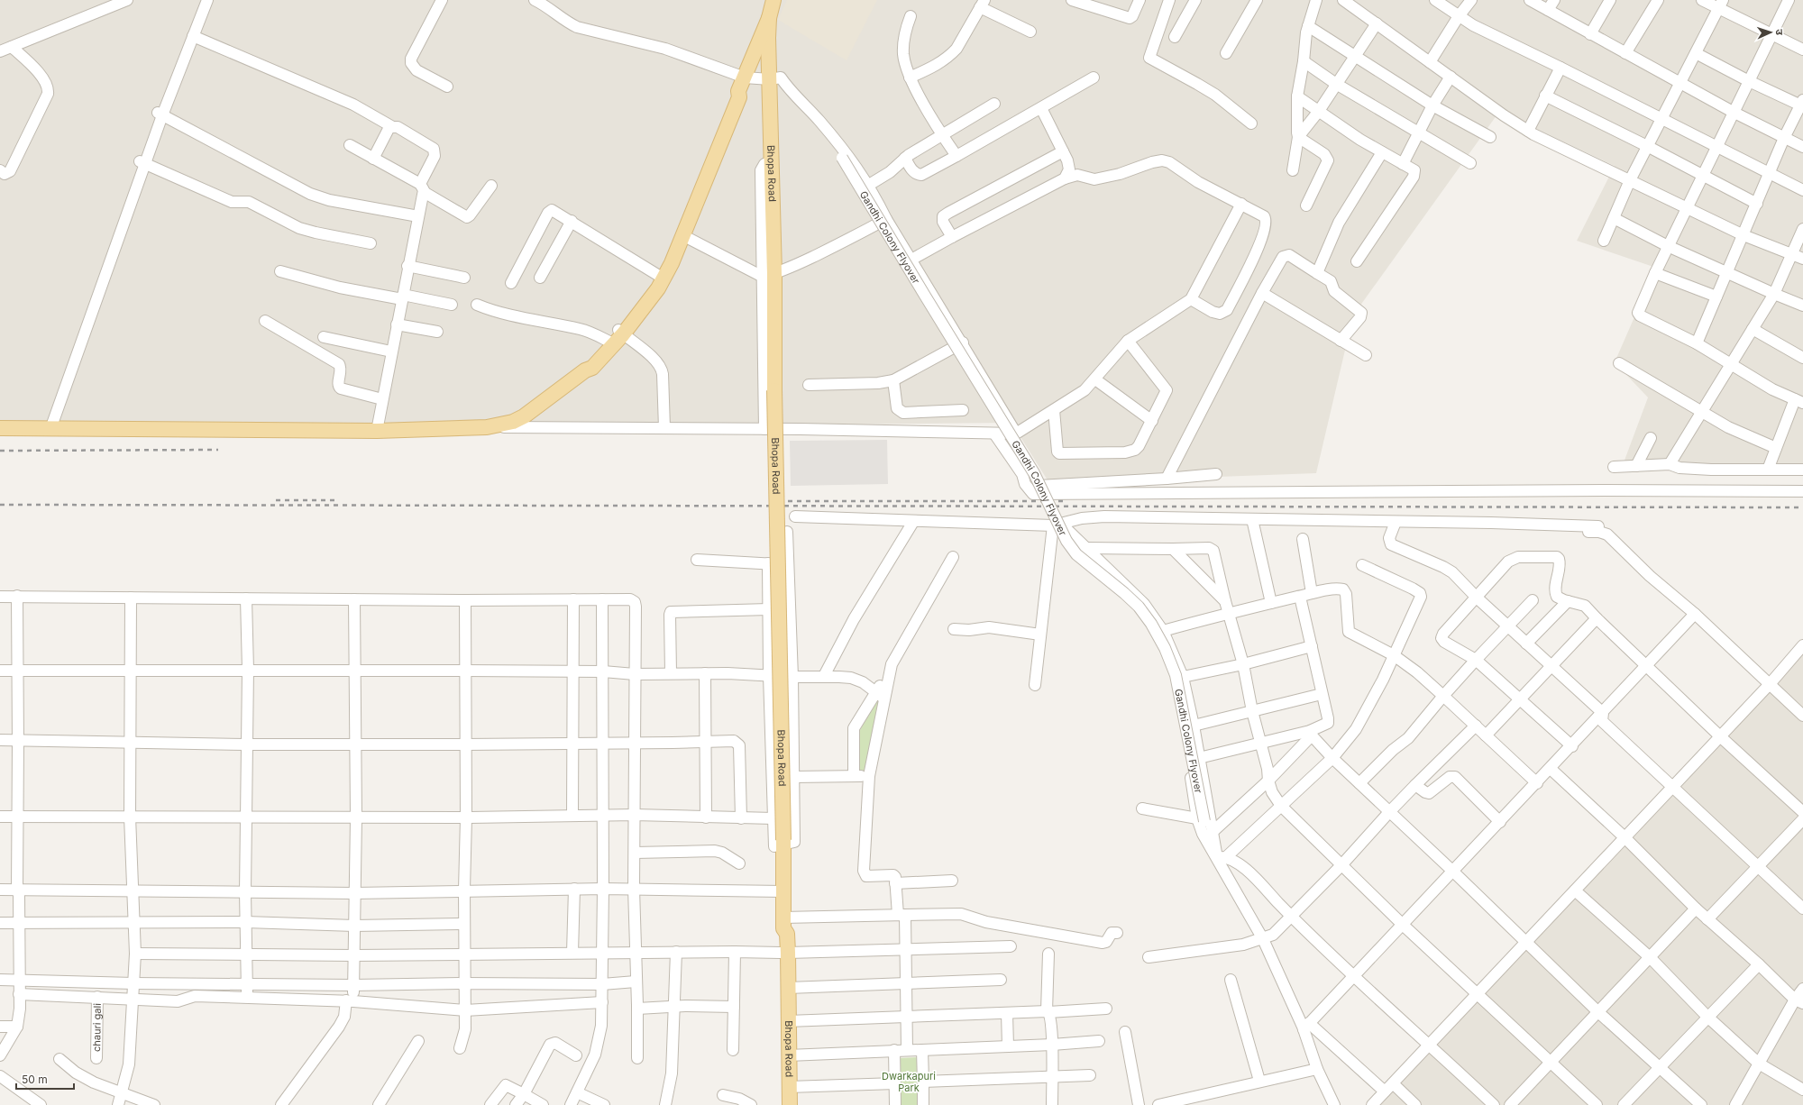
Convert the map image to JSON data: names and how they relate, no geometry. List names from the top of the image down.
{
  "streets": {
    "main road": ["Bhopa Road"],
    "street": ["Gandhi Colony Flyover", "chauri gali"]
  },
  "parks": ["Dwarkapuri Park"],
  "scale_bar": "50 m",
  "north": "right"
}
